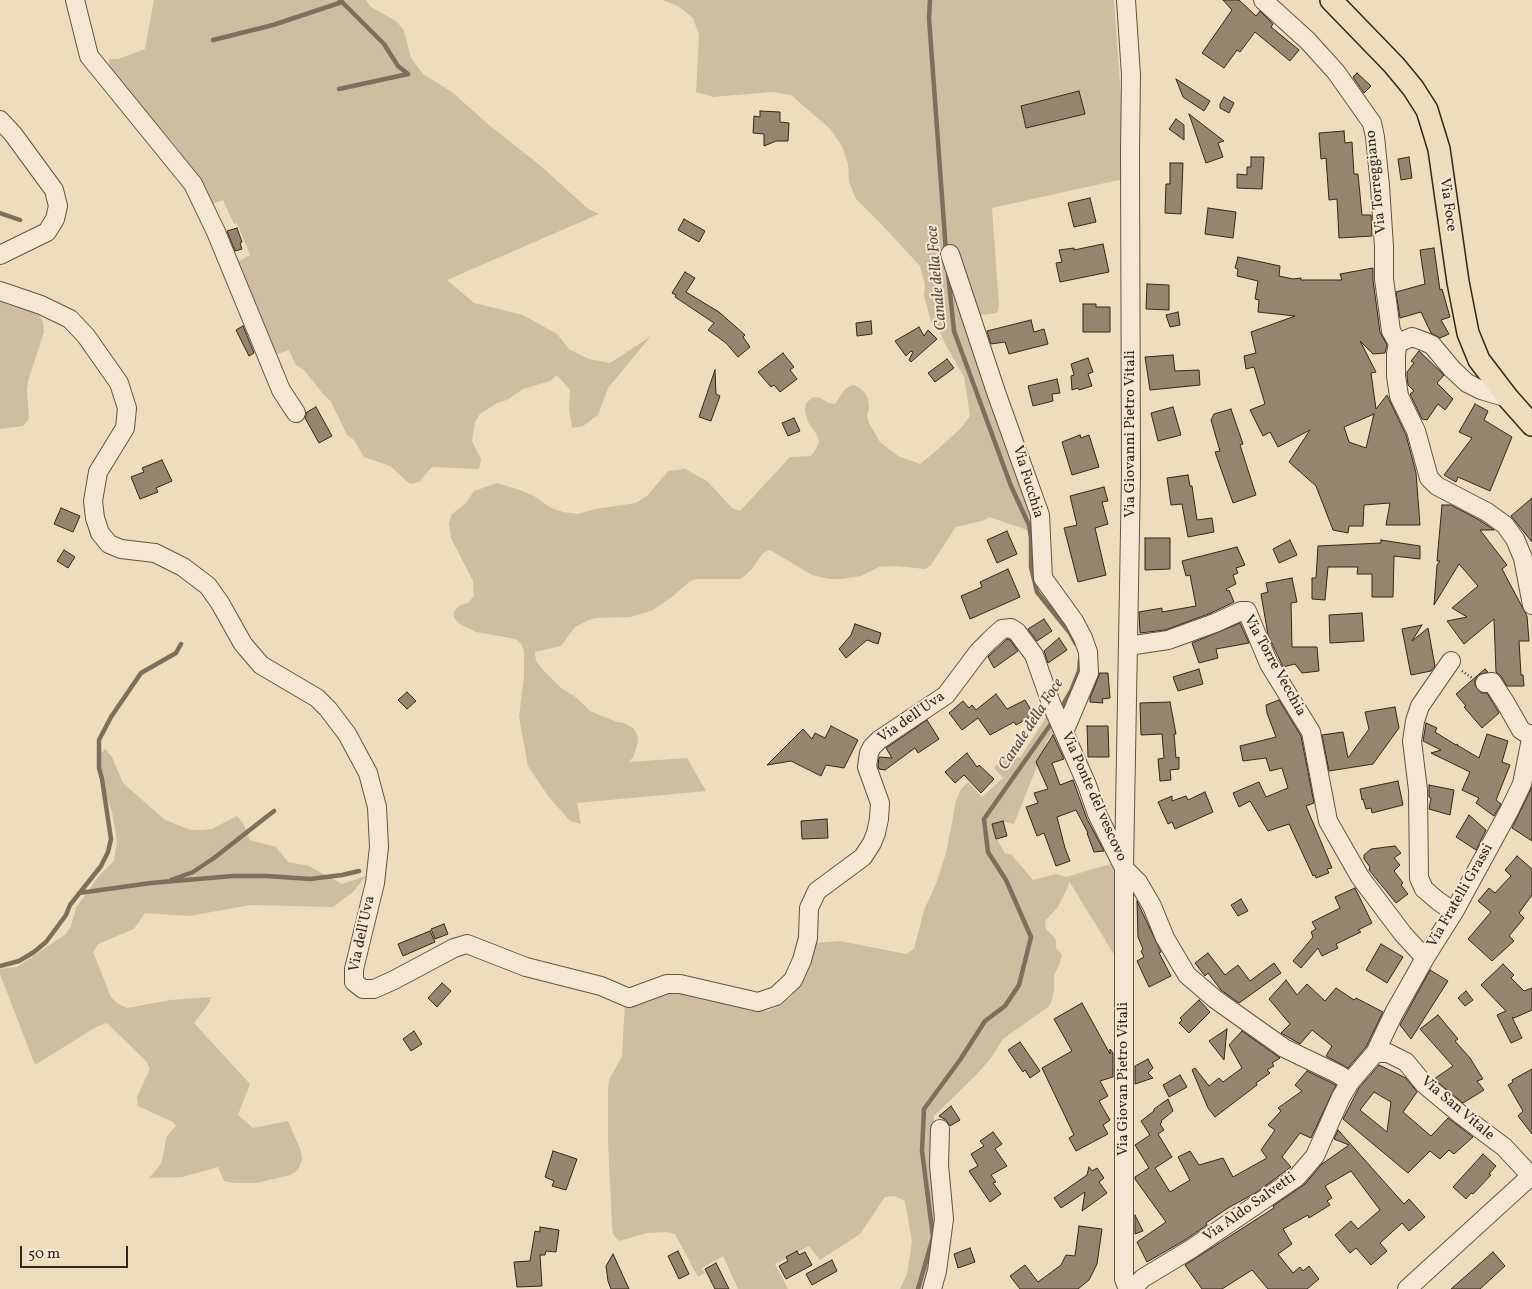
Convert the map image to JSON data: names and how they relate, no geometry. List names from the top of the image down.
{
  "streets": {
    "main road": ["Via Foce"],
    "street": [
      "Via Torreggiano",
      "Via Giovanni Pietro Vitali",
      "Via Fucchia",
      "Via Torre Vecchia",
      "Via dell'Uva",
      "Via Ponte del vescovo",
      "Via Fratelli Grassi",
      "Via Giovan Pietro Vitali",
      "Via San Vitale",
      "Via Aldo Salvetti"
    ]
  },
  "crossings": [
    ["Via Giovanni Pietro Vitali", "Via Torre Vecchia"],
    ["Via Giovanni Pietro Vitali", "Via Ponte del vescovo"],
    ["Via Giovanni Pietro Vitali", "Via Giovan Pietro Vitali"],
    ["Via Fucchia", "Via Ponte del vescovo"],
    ["Via Torre Vecchia", "Via Fratelli Grassi"],
    ["Via dell'Uva", "Via Ponte del vescovo"],
    ["Via Ponte del vescovo", "Via Giovan Pietro Vitali"],
    ["Via Ponte del vescovo", "Via Aldo Salvetti"],
    ["Via Fratelli Grassi", "Via San Vitale"],
    ["Via Fratelli Grassi", "Via Aldo Salvetti"],
    ["Via Giovan Pietro Vitali", "Via Aldo Salvetti"],
    ["Via San Vitale", "Via Aldo Salvetti"]
  ],
  "water": ["Canale della Foce"],
  "scale_bar": "50 m"
}
